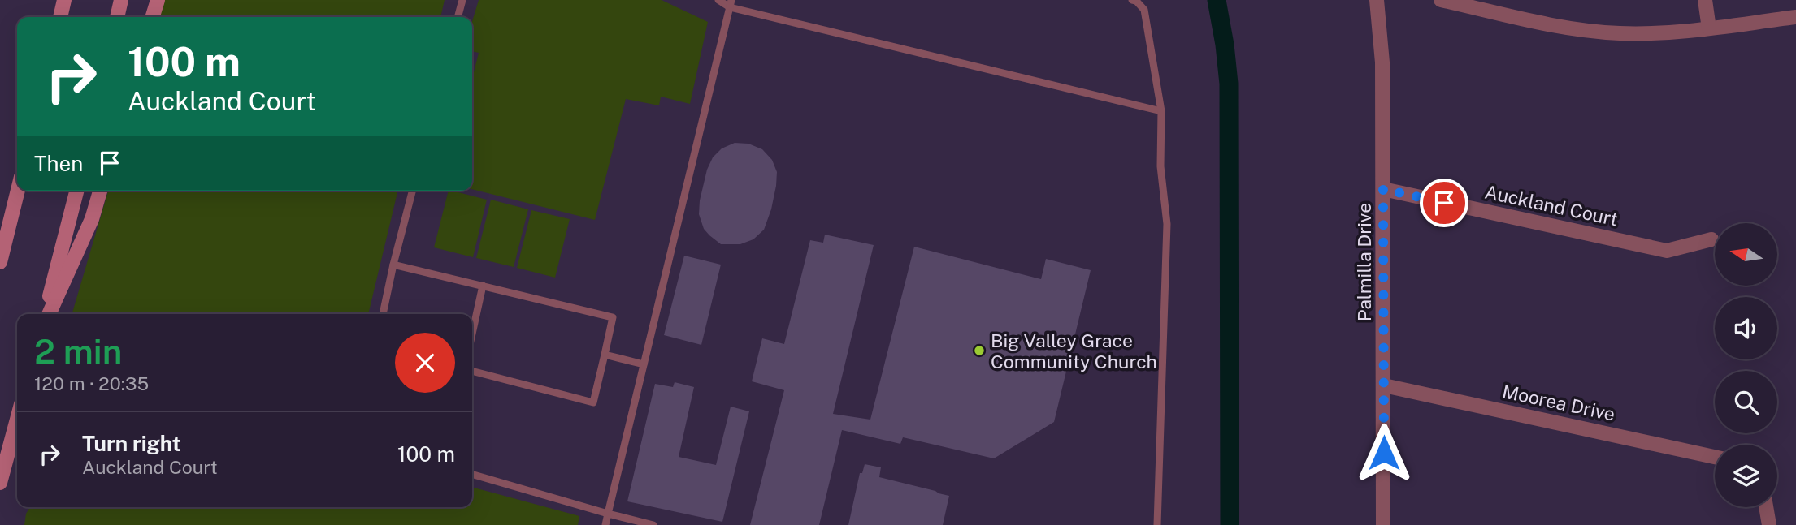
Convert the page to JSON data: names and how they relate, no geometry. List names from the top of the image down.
{
  "streets": {
    "street": ["Auckland Court", "Palmilla Drive", "Moorea Drive"]
  },
  "crossings": [
    ["Auckland Court", "Palmilla Drive"],
    ["Palmilla Drive", "Moorea Drive"]
  ],
  "places": ["Big Valley Grace Community Church"],
  "north": "left",
  "page": {
    "turn": ["100 m", "Auckland Court"],
    "then": "Then",
    "heading": ["2 min", "120 m · 20:35"],
    "list": [
      {
        "name": "Turn right",
        "note": "Auckland Court",
        "value": "100 m"
      }
    ]
  }
}
